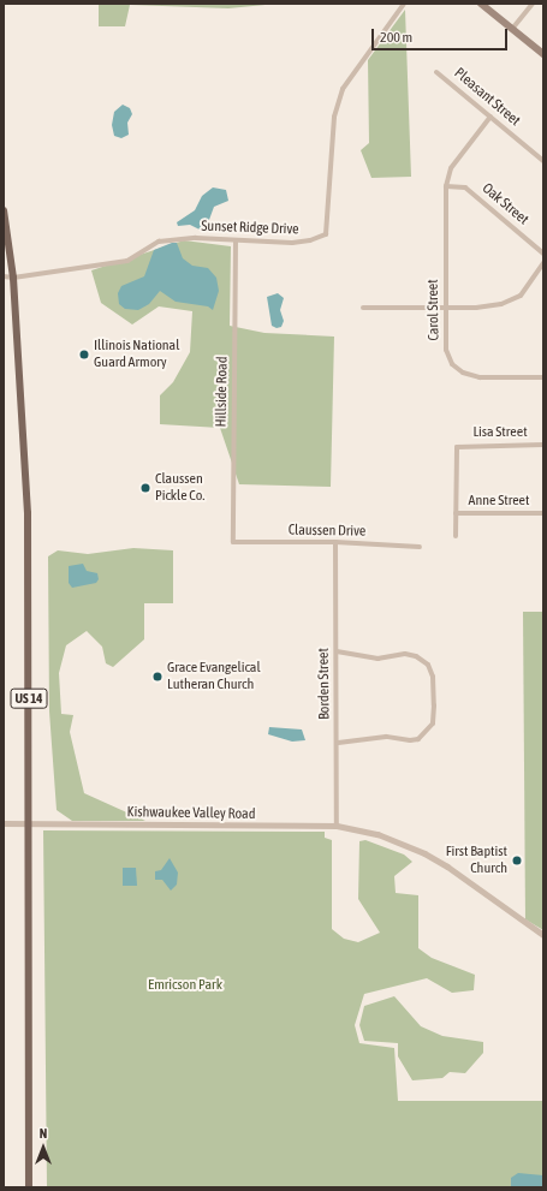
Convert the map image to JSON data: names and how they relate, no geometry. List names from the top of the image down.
{
  "streets": {
    "main road": ["US 14"],
    "street": [
      "Pleasant Street",
      "Oak Street",
      "Sunset Ridge Drive",
      "Carol Street",
      "Hillside Road",
      "Lisa Street",
      "Anne Street",
      "Claussen Drive",
      "Borden Street",
      "Kishwaukee Valley Road"
    ]
  },
  "crossings": [
    ["Pleasant Street", "Carol Street"],
    ["Oak Street", "Carol Street"],
    ["Sunset Ridge Drive", "Hillside Road"],
    ["Sunset Ridge Drive", "US 14"],
    ["Hillside Road", "Claussen Drive"],
    ["Lisa Street", "Anne Street"],
    ["Claussen Drive", "Borden Street"],
    ["Borden Street", "Kishwaukee Valley Road"],
    ["US 14", "Kishwaukee Valley Road"]
  ],
  "parks": ["Emricson Park"],
  "places": [
    "Illinois National Guard Armory",
    "Claussen Pickle Co.",
    "Grace Evangelical Lutheran Church",
    "First Baptist Church"
  ],
  "scale_bar": "200 m",
  "north": "top"
}
